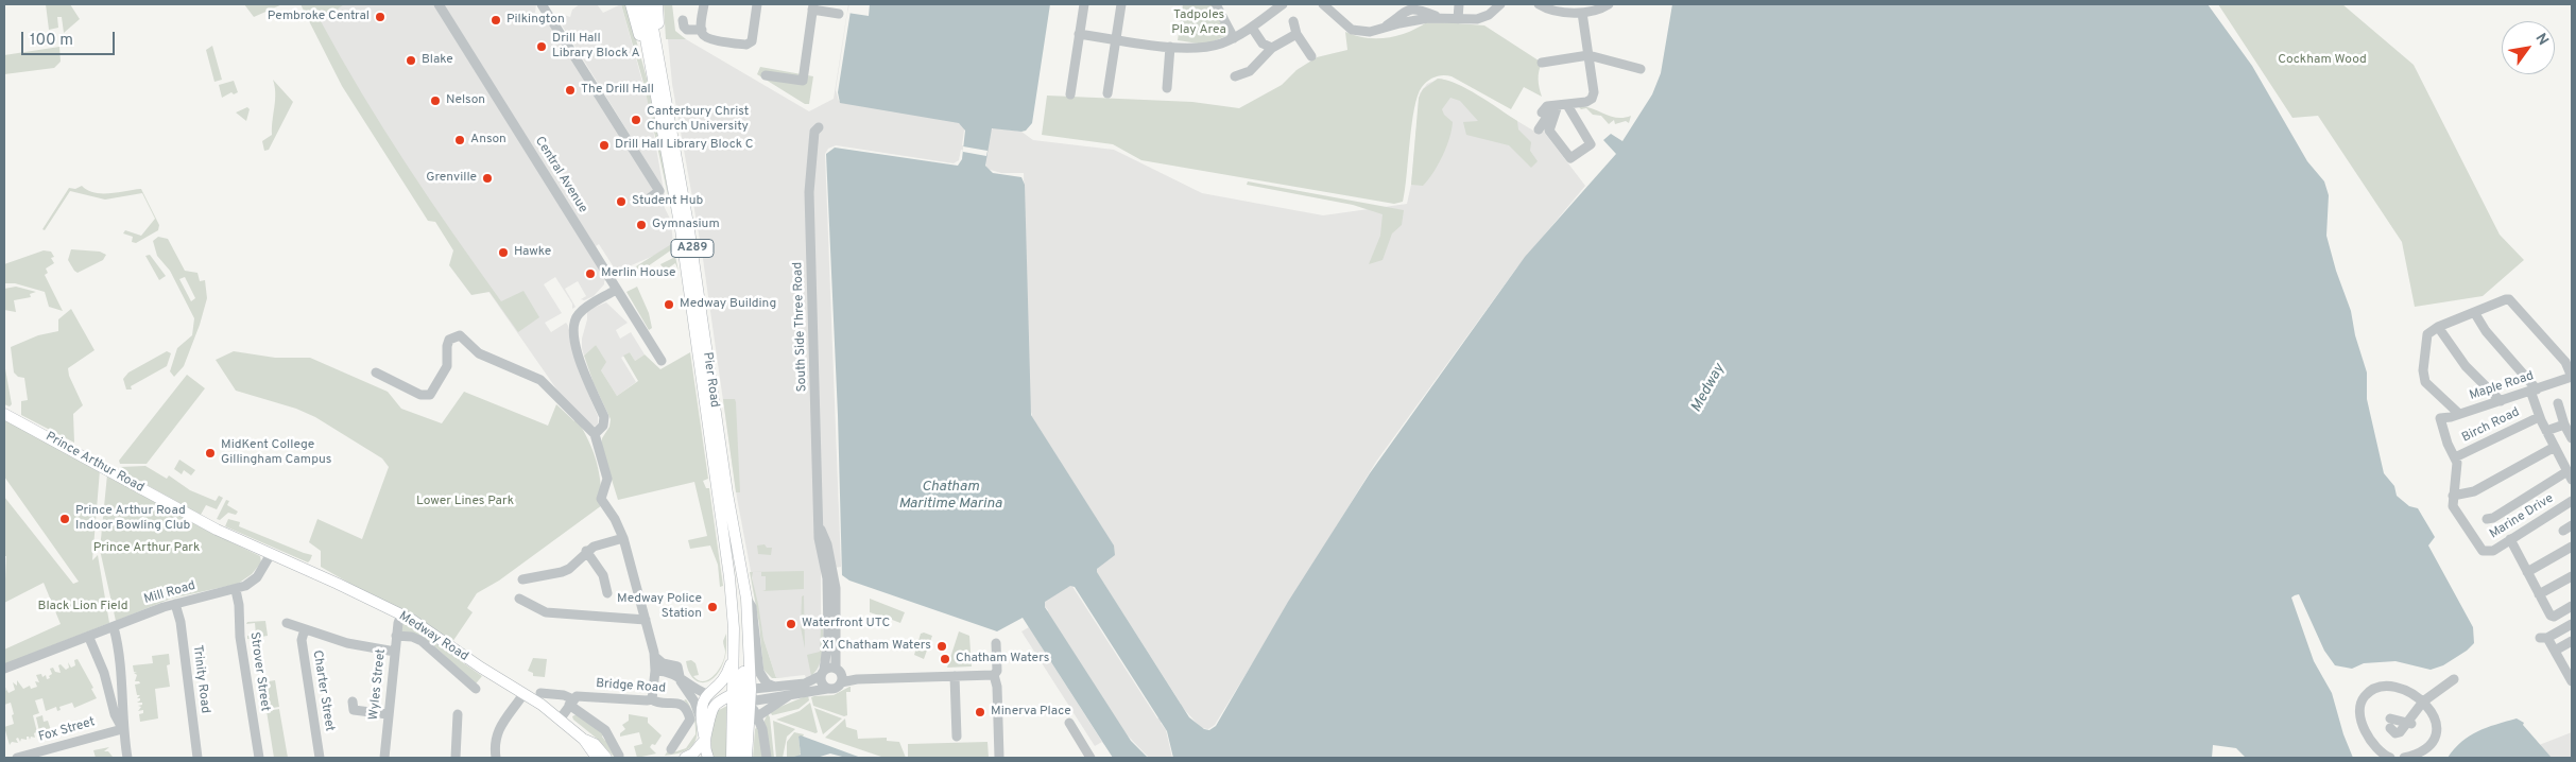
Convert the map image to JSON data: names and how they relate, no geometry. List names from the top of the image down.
{
  "streets": {
    "main road": [
      "A289",
      "Pier Road",
      "Prince Arthur Road",
      "Medway Road"
    ],
    "street": [
      "Central Avenue",
      "South Side Three Road",
      "Maple Road",
      "Birch Road",
      "Marine Drive",
      "Mill Road",
      "Strover Street",
      "Trinity Road",
      "Wyles Street",
      "Bridge Road",
      "Charter Street",
      "Fox Street"
    ]
  },
  "crossings": [
    ["Maple Road", "Birch Road"],
    ["Prince Arthur Road", "Mill Road"],
    ["Prince Arthur Road", "Medway Road"],
    ["Mill Road", "Medway Road"],
    ["Mill Road", "Strover Street"],
    ["Mill Road", "Trinity Road"],
    ["Medway Road", "Wyles Street"]
  ],
  "water": ["Medway", "Chatham Maritime Marina"],
  "parks": [
    "Tadpoles Play Area",
    "Cockham Wood",
    "Lower Lines Park",
    "Prince Arthur Park",
    "Black Lion Field"
  ],
  "places": [
    "Pembroke Central",
    "Pilkington",
    "Drill Hall Library Block A",
    "Blake",
    "The Drill Hall",
    "Nelson",
    "Canterbury Christ Church University",
    "Anson",
    "Drill Hall Library Block C",
    "Grenville",
    "Student Hub",
    "Gymnasium",
    "Hawke",
    "Merlin House",
    "Medway Building",
    "MidKent College Gillingham Campus",
    "Prince Arthur Road Indoor Bowling Club",
    "Medway Police Station",
    "Waterfront UTC",
    "X1 Chatham Waters",
    "Chatham Waters",
    "Minerva Place"
  ],
  "scale_bar": "100 m",
  "north": "top right"
}
